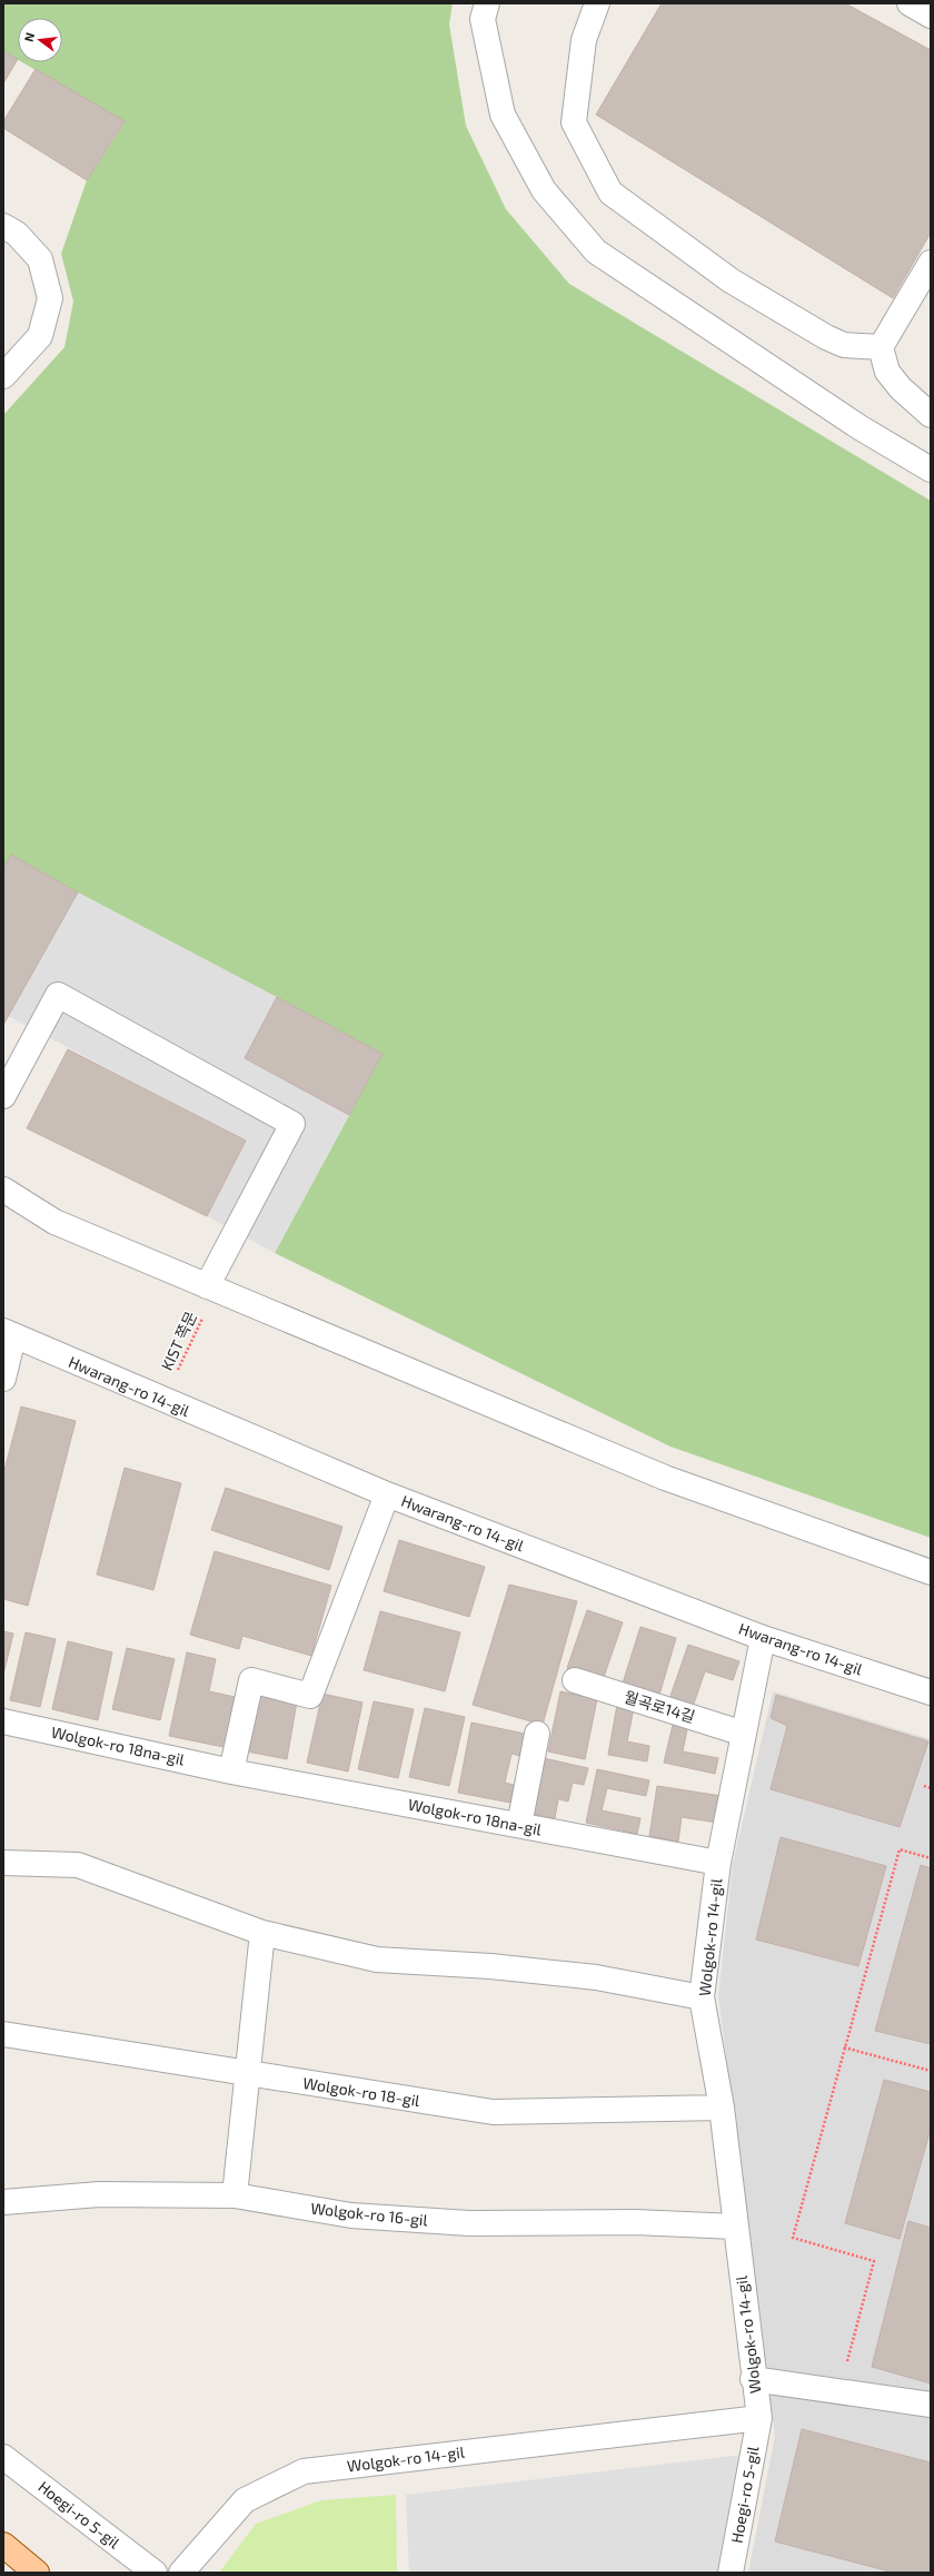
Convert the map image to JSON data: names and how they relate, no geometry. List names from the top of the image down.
{
  "streets": {
    "street": [
      "Hwarang-ro 14-gil",
      "월곡로14길",
      "Wolgok-ro 18na-gil",
      "Wolgok-ro 14-gil",
      "Wolgok-ro 18-gil",
      "Wolgok-ro 16-gil",
      "Hoegi-ro 5-gil"
    ],
    "path": ["KIST 쪽문"]
  },
  "crossings": [
    ["KIST 쪽문", "Hwarang-ro 14-gil"],
    ["Hwarang-ro 14-gil", "Wolgok-ro 14-gil"],
    ["월곡로14길", "Wolgok-ro 14-gil"],
    ["Wolgok-ro 18na-gil", "Wolgok-ro 14-gil"],
    ["Wolgok-ro 14-gil", "Wolgok-ro 18-gil"],
    ["Wolgok-ro 14-gil", "Wolgok-ro 16-gil"],
    ["Wolgok-ro 14-gil", "Hoegi-ro 5-gil"]
  ],
  "north": "left"
}
